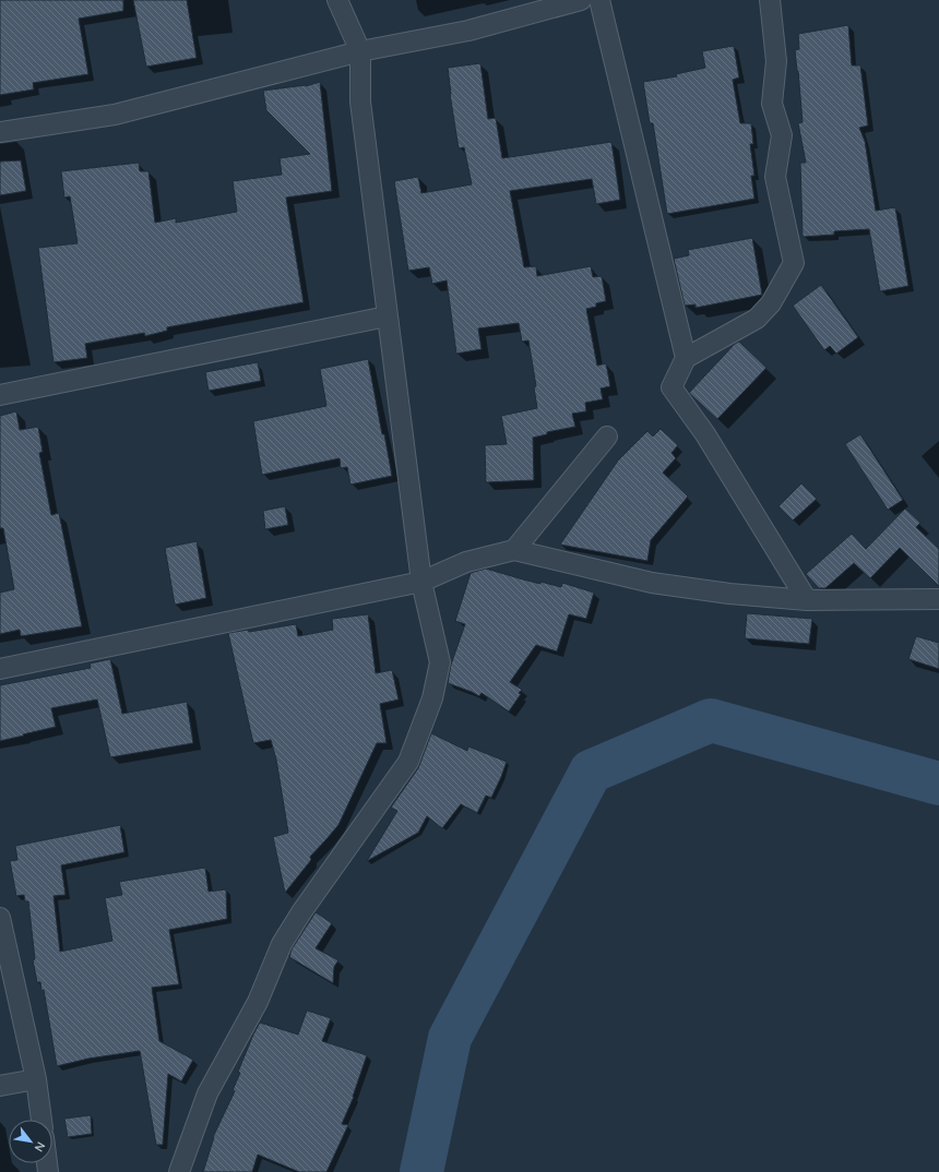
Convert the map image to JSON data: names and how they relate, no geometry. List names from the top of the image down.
{
  "north": "bottom right"
}
